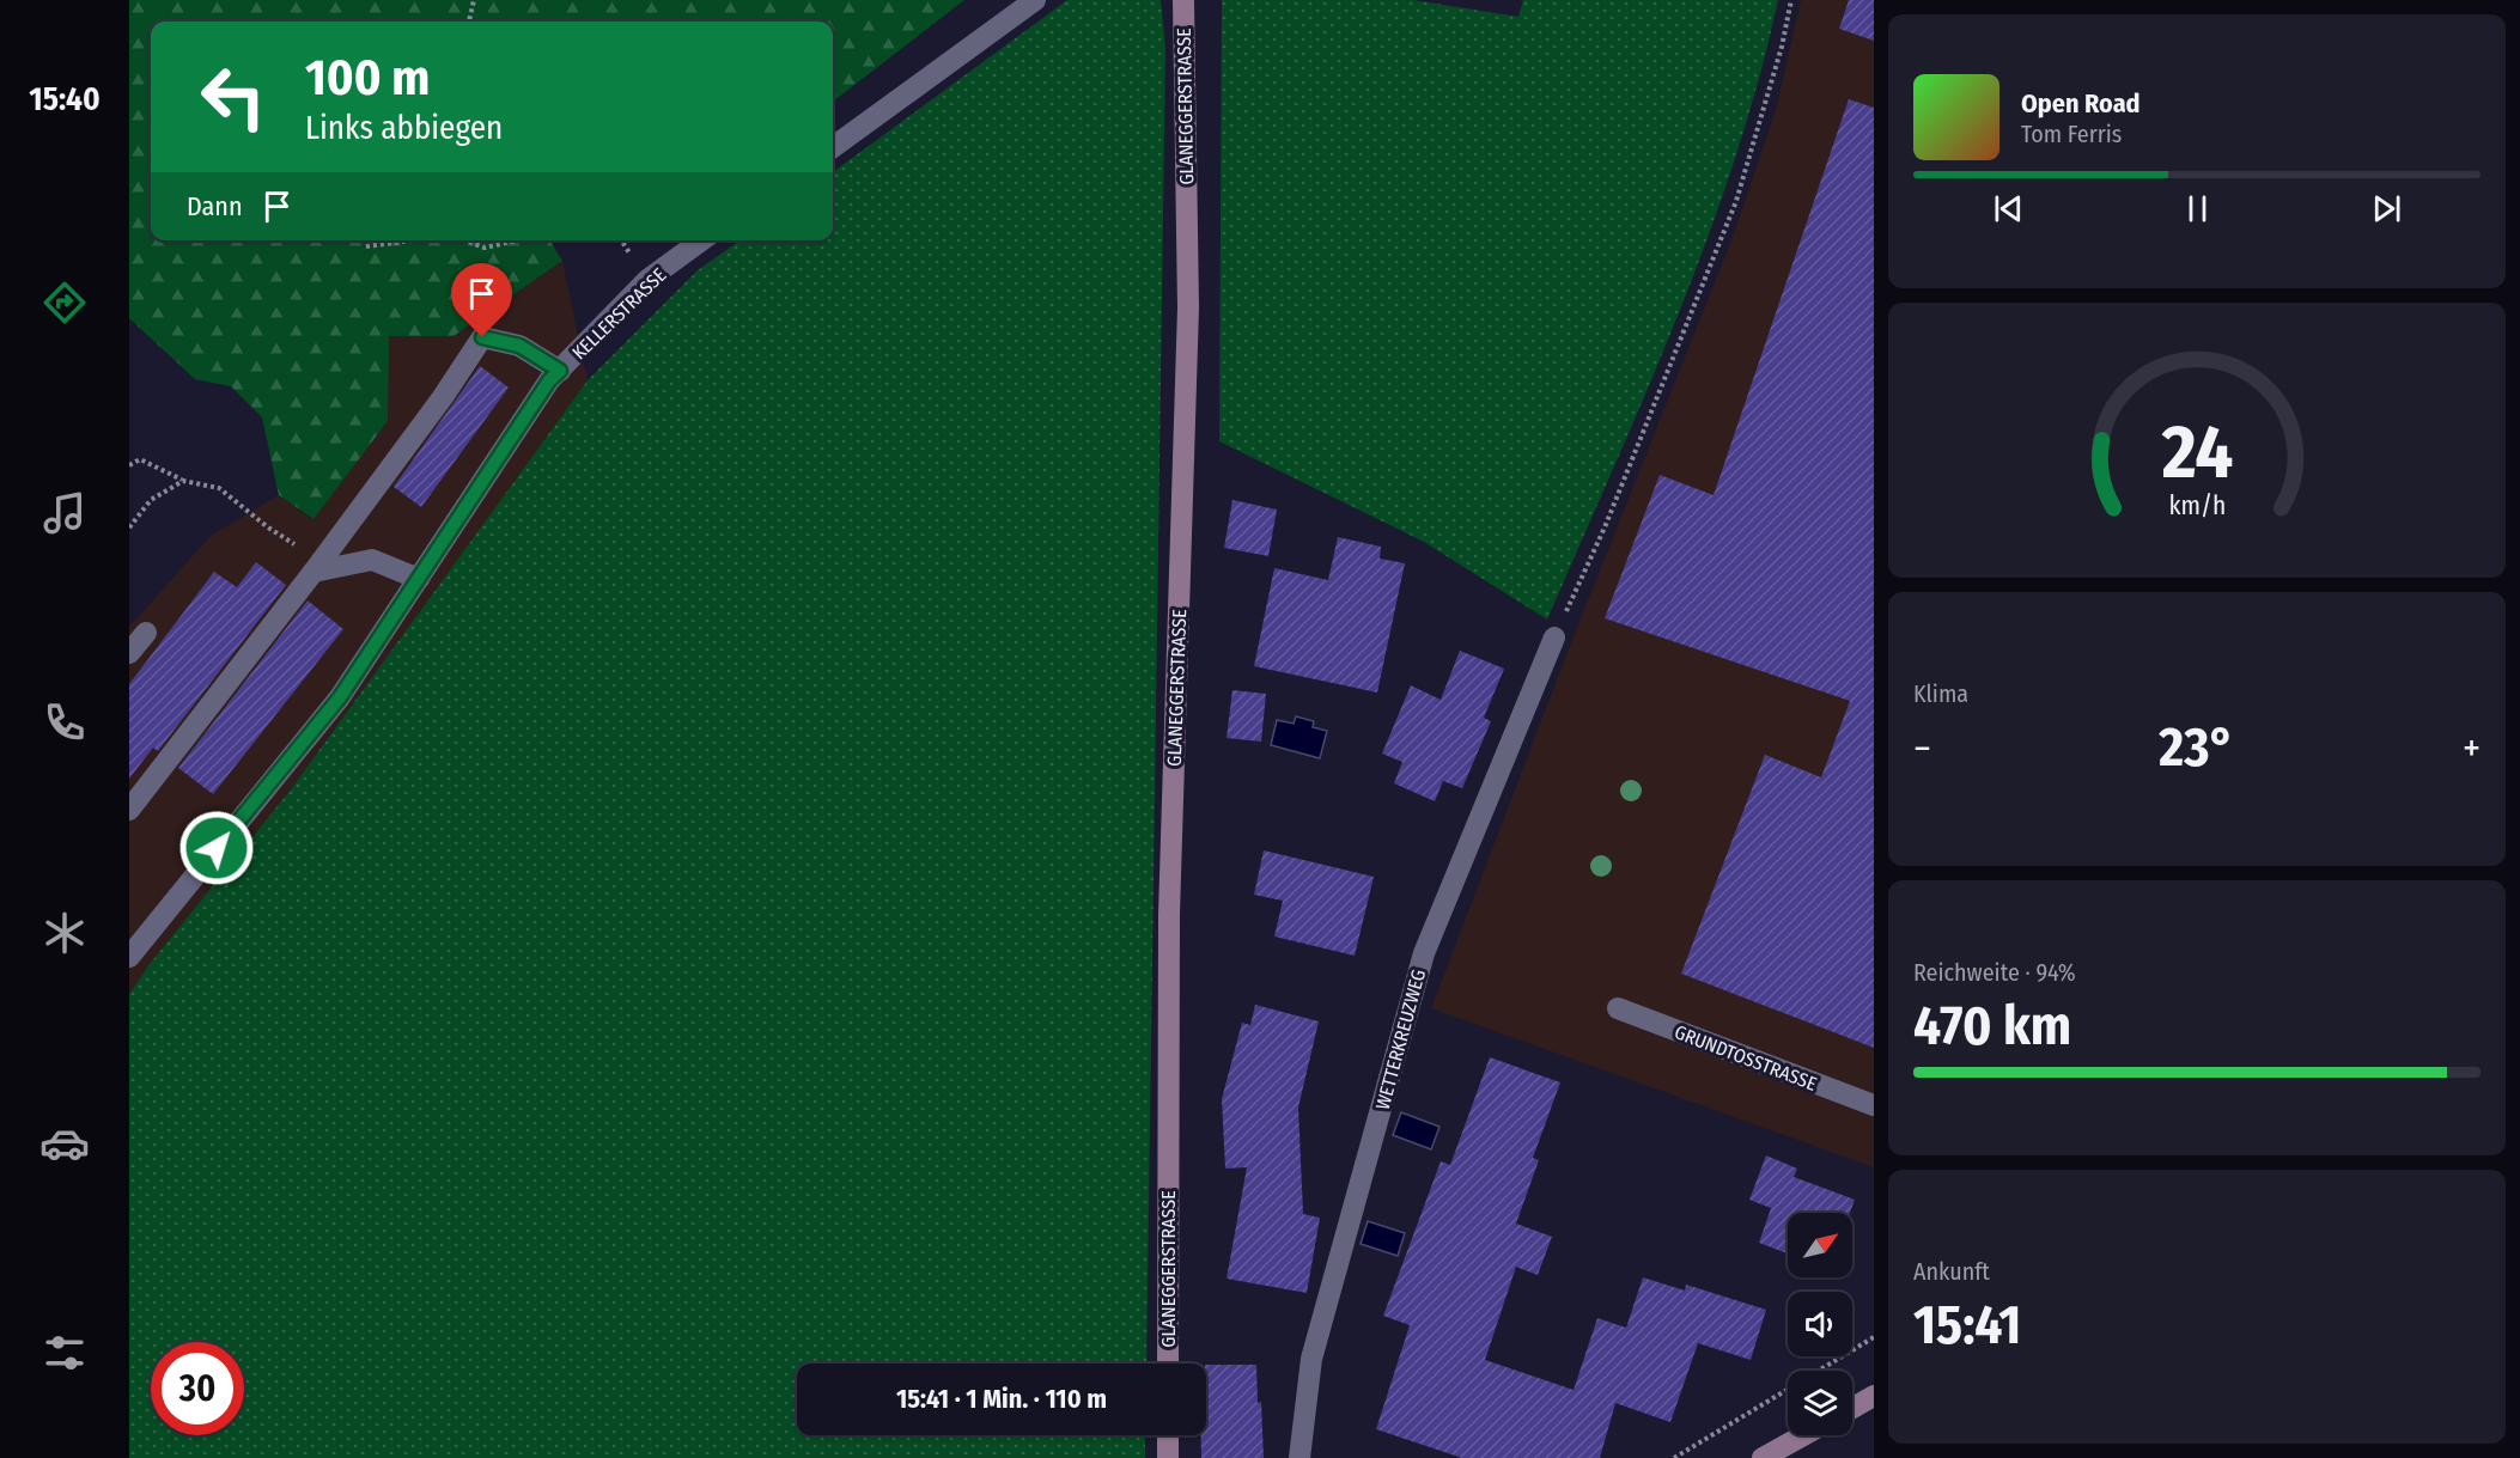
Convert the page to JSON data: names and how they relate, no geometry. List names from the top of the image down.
{
  "streets": {
    "street": [
      "GLANEGGERSTRASSE",
      "KELLERSTRASSE",
      "WETTERKREUZWEG",
      "GRUNDTOSSTRASSE"
    ]
  },
  "north": "top right",
  "page": {
    "tabs": "15:40",
    "turn": ["100 m", "Links abbiegen"],
    "song": ["Open Road", "Tom Ferris"],
    "then": "Dann",
    "tile": [
      "Klima",
      ["Reichweite · 94%", "470 km"],
      ["Ankunft", "15:41"]
    ],
    "heat": ["−", "23°", "+"],
    "limit": "30",
    "trip": "15:41 · 1 Min. · 110 m",
    "gauge": ["24", "km/h"]
  }
}
